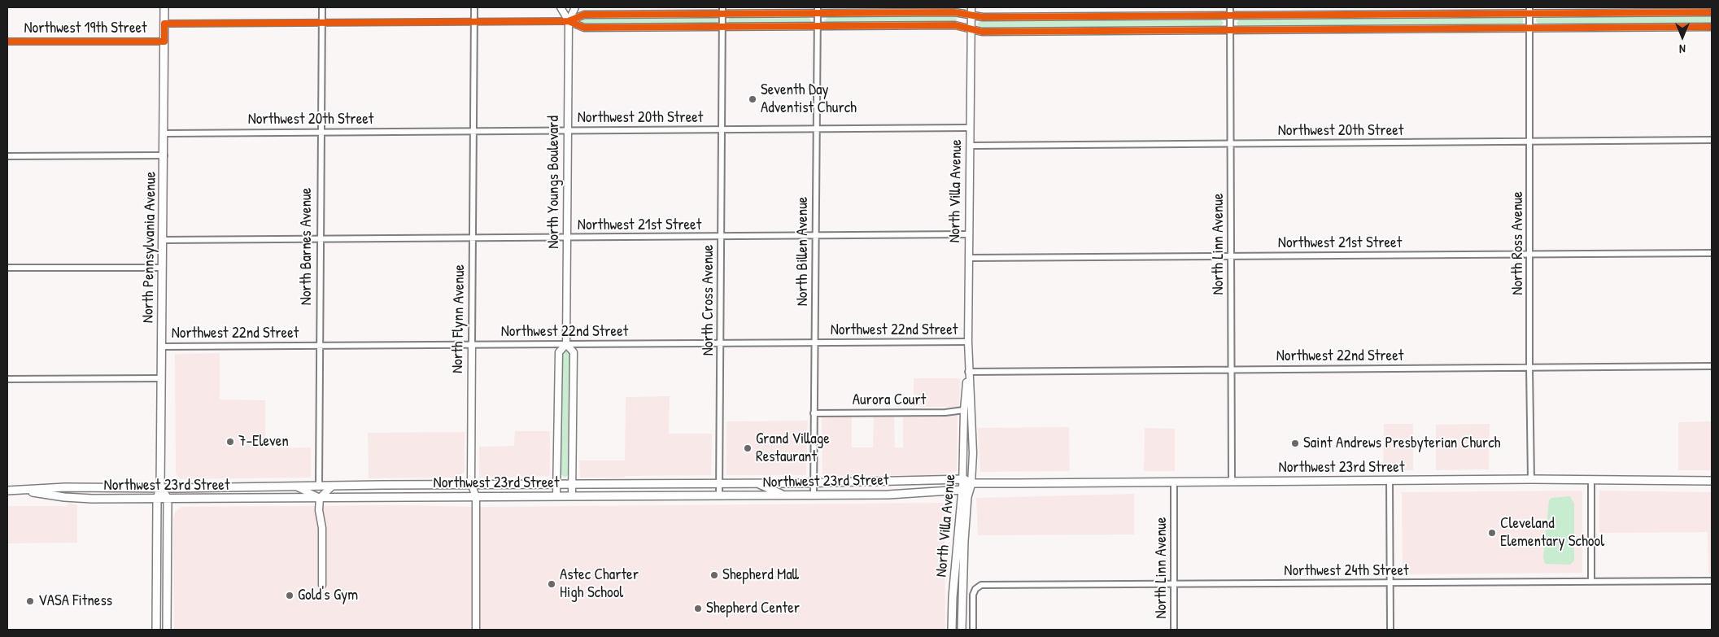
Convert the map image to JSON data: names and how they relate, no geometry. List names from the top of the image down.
{
  "streets": {
    "main road": ["North Villa Avenue", "North Pennsylvania Avenue", "Northwest 23rd Street"],
    "street": [
      "Northwest 19th Street",
      "Northwest 20th Street",
      "North Youngs Boulevard",
      "Northwest 21st Street",
      "North Ross Avenue",
      "North Linn Avenue",
      "North Barnes Avenue",
      "North Billen Avenue",
      "North Cross Avenue",
      "North Flynn Avenue",
      "Northwest 22nd Street",
      "Aurora Court",
      "Northwest 24th Street"
    ]
  },
  "crossings": [
    ["Northwest 19th Street", "North Youngs Boulevard"],
    ["Northwest 19th Street", "North Villa Avenue"],
    ["Northwest 19th Street", "North Ross Avenue"],
    ["Northwest 19th Street", "North Linn Avenue"],
    ["Northwest 19th Street", "North Barnes Avenue"],
    ["Northwest 19th Street", "North Pennsylvania Avenue"],
    ["Northwest 19th Street", "North Billen Avenue"],
    ["Northwest 19th Street", "North Cross Avenue"],
    ["Northwest 19th Street", "North Flynn Avenue"],
    ["Northwest 20th Street", "North Youngs Boulevard"],
    ["Northwest 20th Street", "North Villa Avenue"],
    ["Northwest 20th Street", "North Ross Avenue"],
    ["Northwest 20th Street", "North Linn Avenue"],
    ["Northwest 20th Street", "North Barnes Avenue"],
    ["Northwest 20th Street", "North Pennsylvania Avenue"],
    ["Northwest 20th Street", "North Billen Avenue"],
    ["Northwest 20th Street", "North Cross Avenue"],
    ["Northwest 20th Street", "North Flynn Avenue"],
    ["North Youngs Boulevard", "Northwest 21st Street"],
    ["North Youngs Boulevard", "Northwest 22nd Street"],
    ["North Youngs Boulevard", "Northwest 23rd Street"],
    ["North Villa Avenue", "Northwest 21st Street"],
    ["North Villa Avenue", "Northwest 22nd Street"],
    ["North Villa Avenue", "Aurora Court"],
    ["North Villa Avenue", "Northwest 23rd Street"],
    ["Northwest 21st Street", "North Ross Avenue"],
    ["Northwest 21st Street", "North Linn Avenue"],
    ["Northwest 21st Street", "North Barnes Avenue"],
    ["Northwest 21st Street", "North Pennsylvania Avenue"],
    ["Northwest 21st Street", "North Billen Avenue"],
    ["Northwest 21st Street", "North Cross Avenue"],
    ["Northwest 21st Street", "North Flynn Avenue"],
    ["North Ross Avenue", "Northwest 22nd Street"],
    ["North Ross Avenue", "Northwest 23rd Street"],
    ["North Linn Avenue", "Northwest 22nd Street"],
    ["North Linn Avenue", "Northwest 23rd Street"],
    ["North Linn Avenue", "Northwest 24th Street"],
    ["North Barnes Avenue", "Northwest 22nd Street"],
    ["North Barnes Avenue", "Northwest 23rd Street"],
    ["North Pennsylvania Avenue", "Northwest 22nd Street"],
    ["North Pennsylvania Avenue", "Northwest 23rd Street"],
    ["North Billen Avenue", "Northwest 22nd Street"],
    ["North Billen Avenue", "Aurora Court"],
    ["North Billen Avenue", "Northwest 23rd Street"],
    ["North Cross Avenue", "Northwest 22nd Street"],
    ["North Cross Avenue", "Northwest 23rd Street"],
    ["North Flynn Avenue", "Northwest 22nd Street"],
    ["North Flynn Avenue", "Northwest 23rd Street"]
  ],
  "places": [
    "Seventh Day Adventist Church",
    "7-Eleven",
    "Saint Andrews Presbyterian Church",
    "Grand Village Restaurant",
    "Cleveland Elementary School",
    "Shepherd Mall",
    "Astec Charter High School",
    "Gold's Gym",
    "VASA Fitness",
    "Shepherd Center"
  ],
  "north": "bottom"
}
